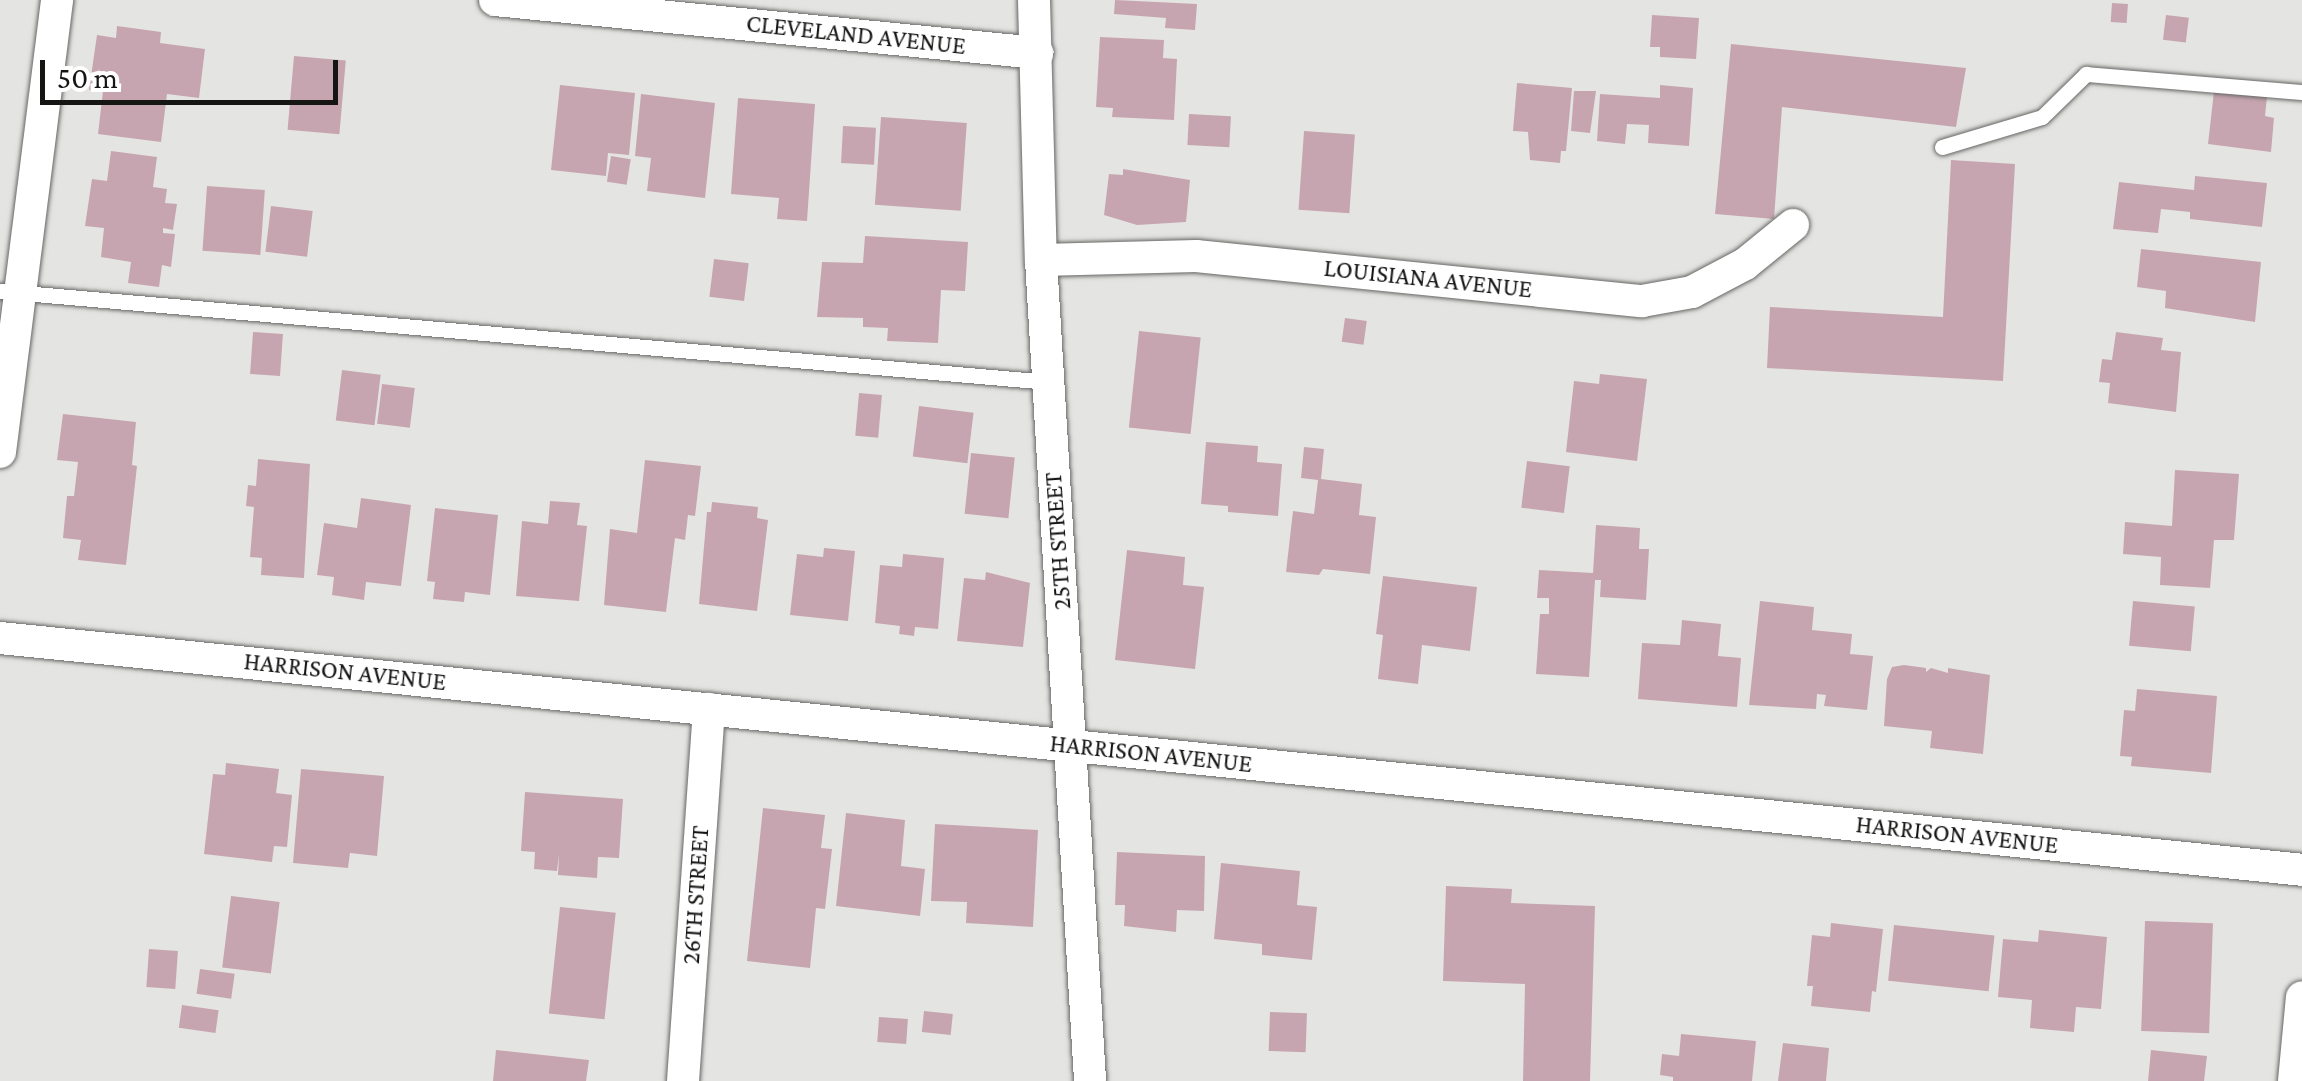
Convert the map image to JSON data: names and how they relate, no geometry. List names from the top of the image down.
{
  "streets": {
    "street": [
      "CLEVELAND AVENUE",
      "LOUISIANA AVENUE",
      "25TH STREET",
      "HARRISON AVENUE",
      "26TH STREET"
    ]
  },
  "crossings": [
    ["CLEVELAND AVENUE", "25TH STREET"],
    ["LOUISIANA AVENUE", "25TH STREET"],
    ["25TH STREET", "HARRISON AVENUE"],
    ["HARRISON AVENUE", "26TH STREET"]
  ],
  "scale_bar": "50 m"
}
